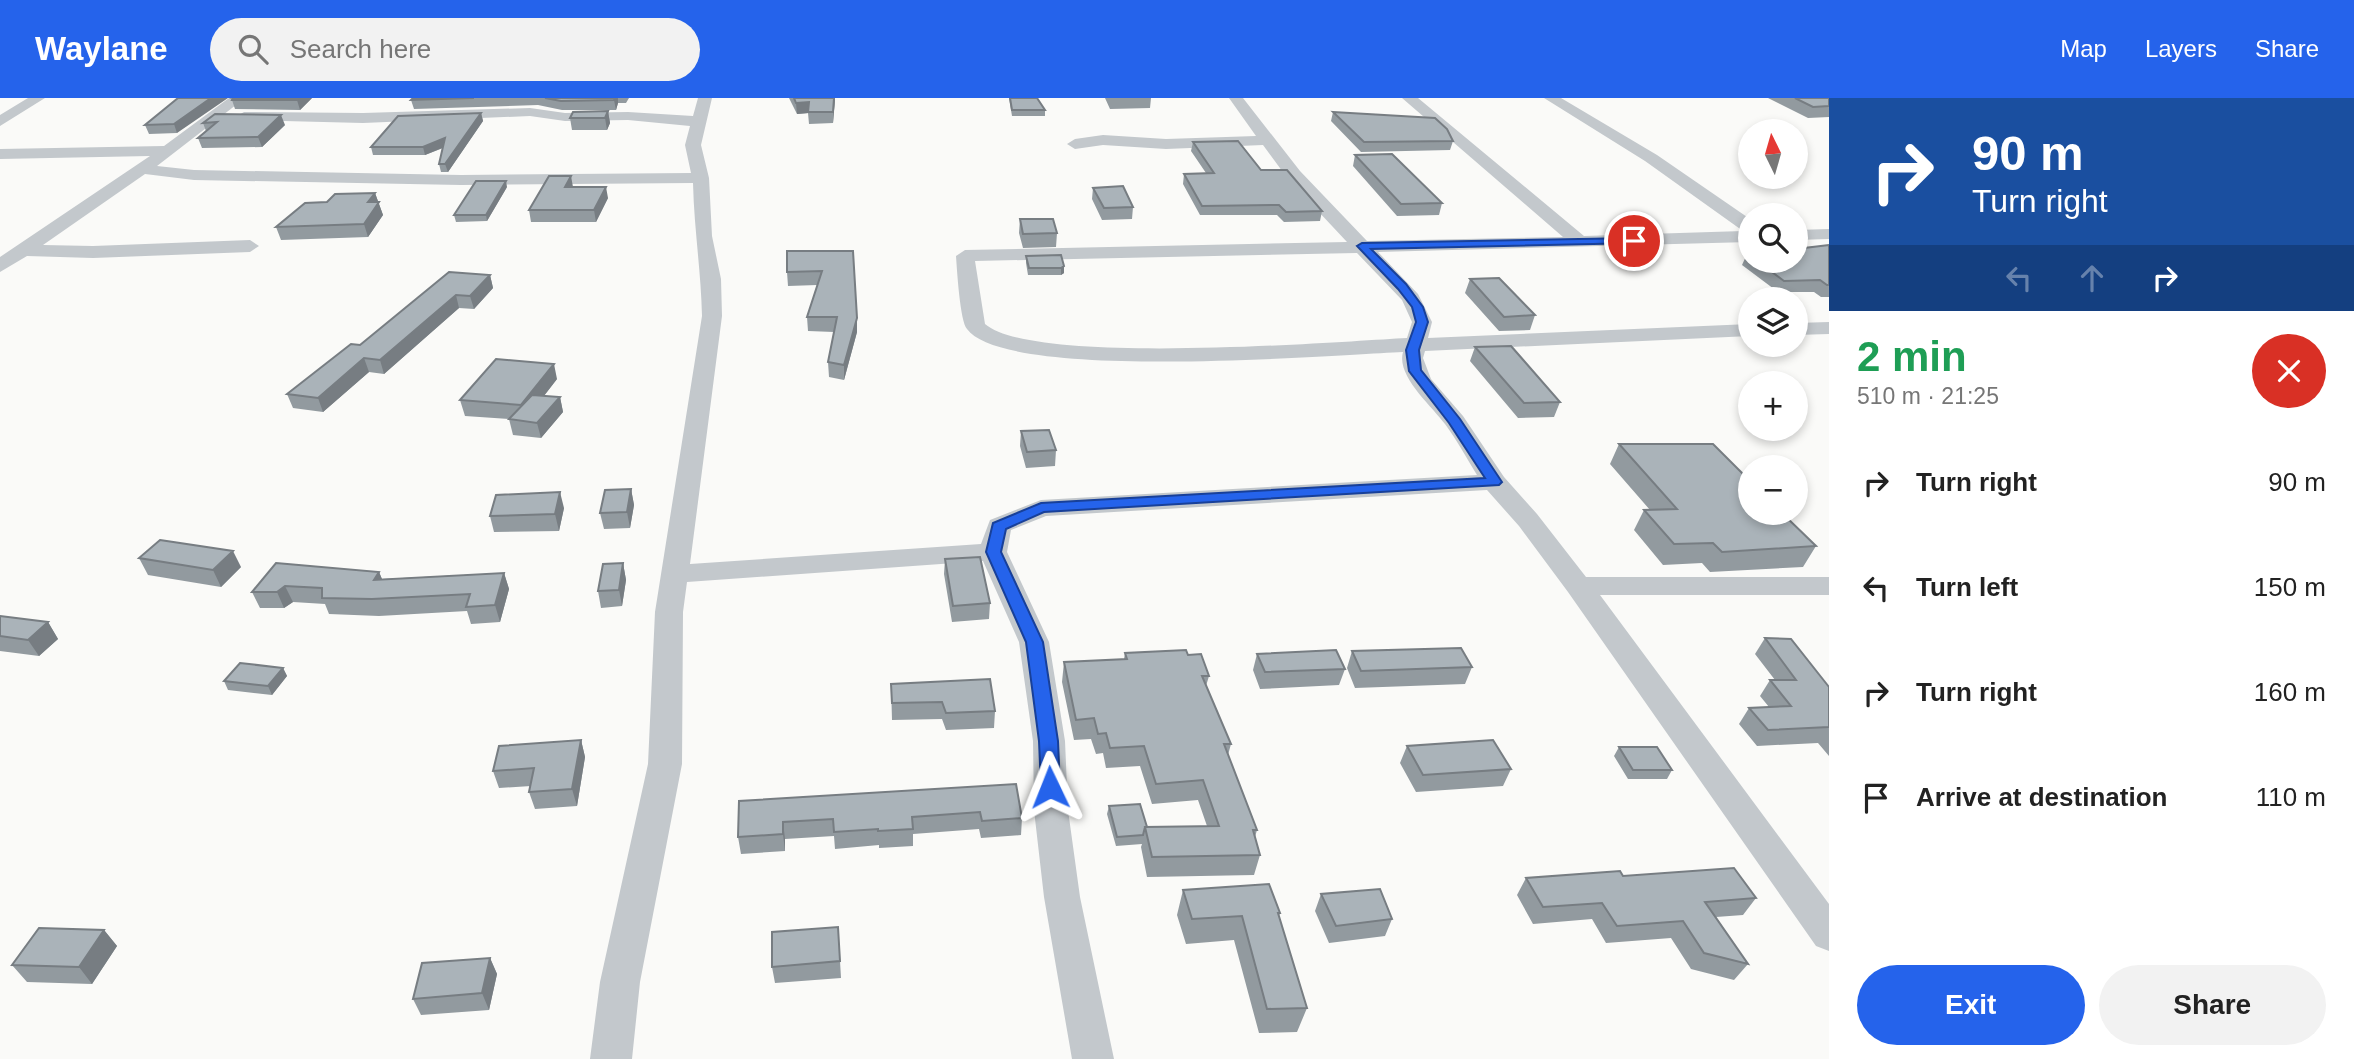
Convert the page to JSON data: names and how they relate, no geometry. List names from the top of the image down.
{
  "north": "top",
  "page": {
    "header": "Waylane",
    "search": "Search here",
    "nav": ["Map", "Layers", "Share"],
    "turn": ["90 m", "Turn right"],
    "map_buttons": ["+", "−"],
    "heading": ["2 min", "510 m · 21:25"],
    "list": [
      {
        "name": "Turn right",
        "value": "90 m"
      },
      {
        "name": "Turn left",
        "value": "150 m"
      },
      {
        "name": "Turn right",
        "value": "160 m"
      },
      {
        "name": "Arrive at destination",
        "value": "110 m"
      }
    ],
    "buttons": ["Exit", "Share"]
  }
}
